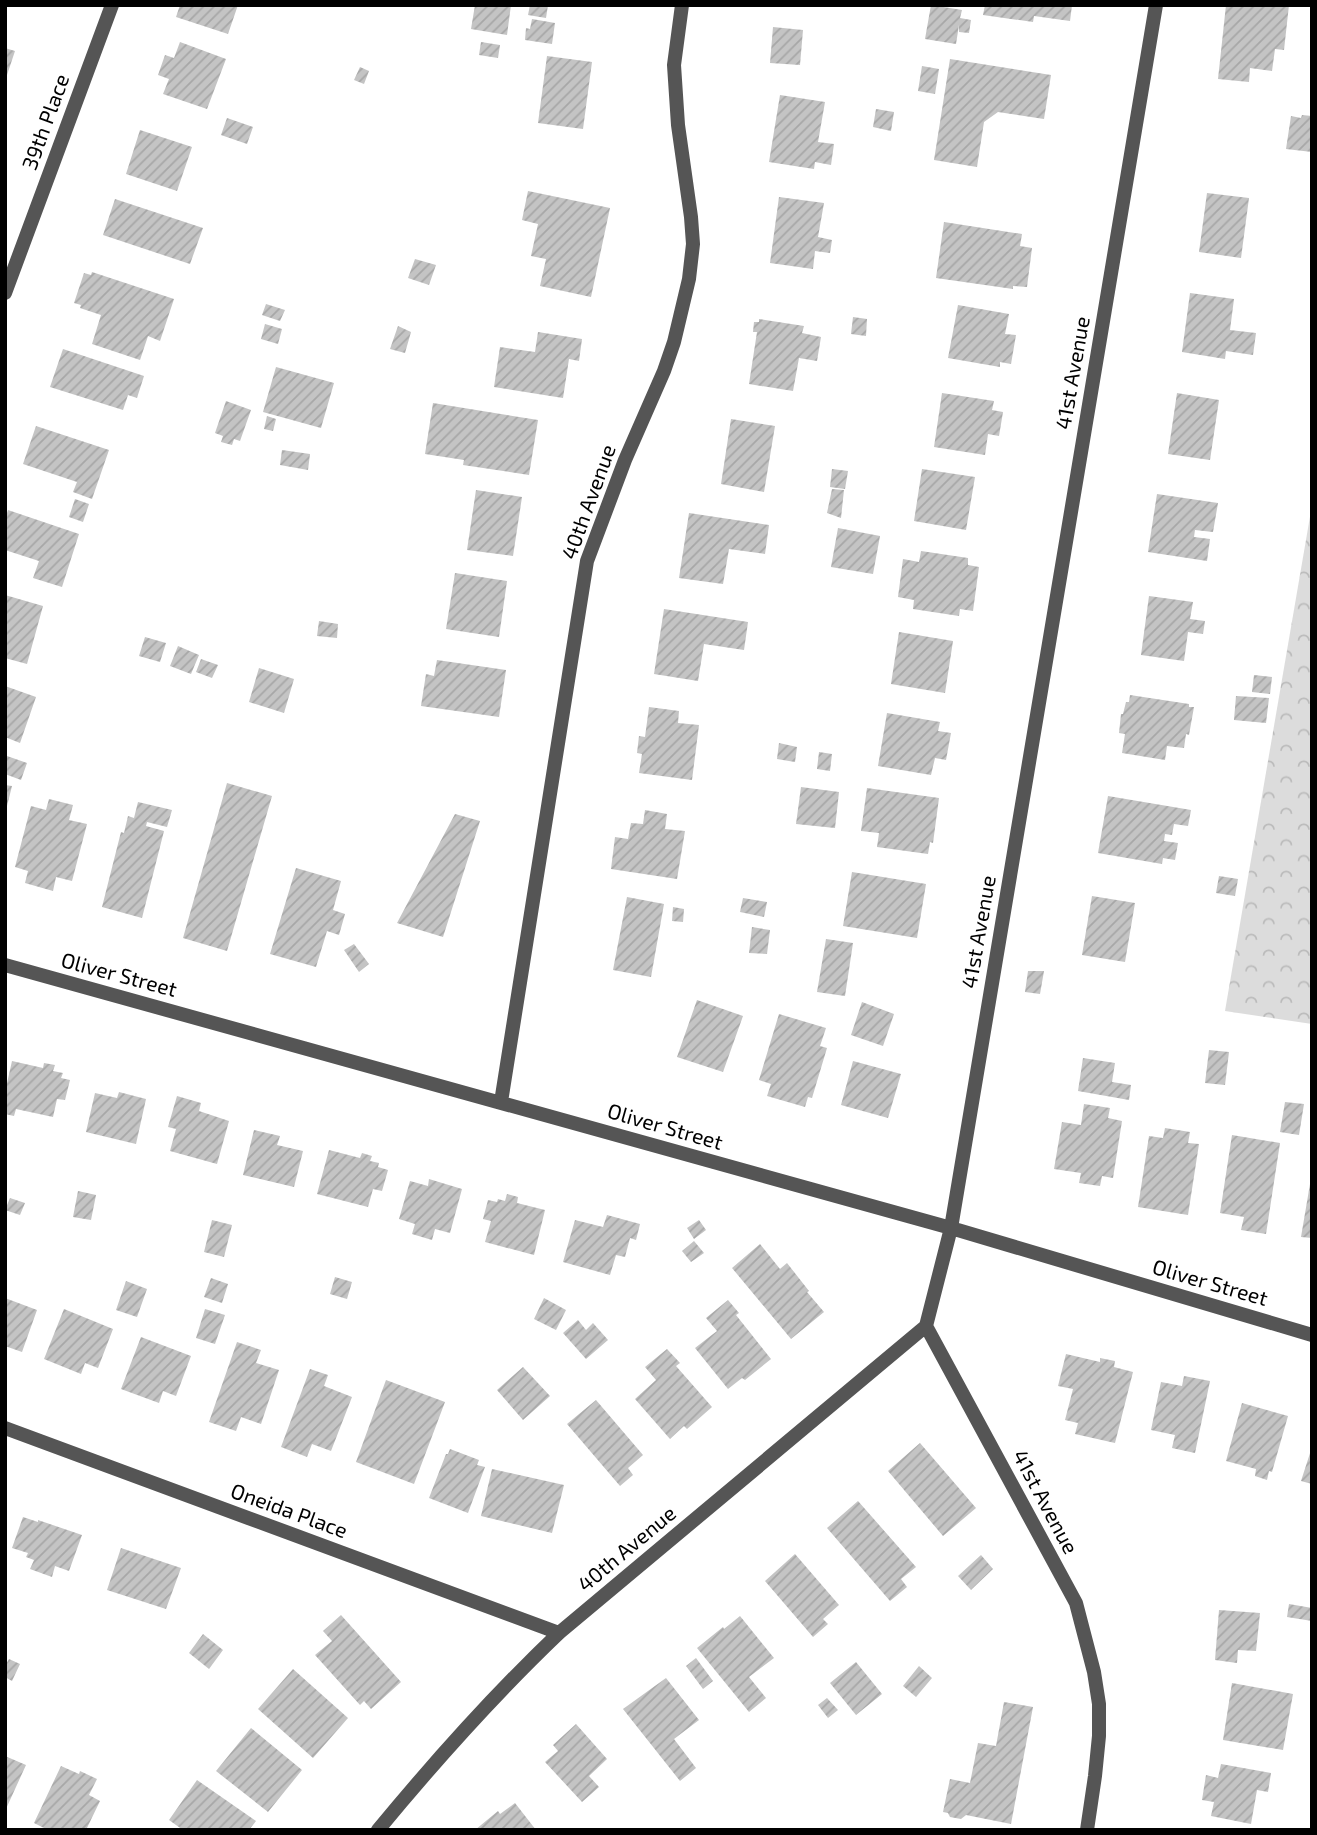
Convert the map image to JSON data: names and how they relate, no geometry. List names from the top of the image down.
{
  "streets": {
    "street": [
      "39th Place",
      "41st Avenue",
      "40th Avenue",
      "Oliver Street",
      "Oneida Place"
    ]
  },
  "crossings": [
    ["41st Avenue", "40th Avenue"],
    ["41st Avenue", "Oliver Street"],
    ["40th Avenue", "Oliver Street"],
    ["40th Avenue", "Oneida Place"]
  ]
}
